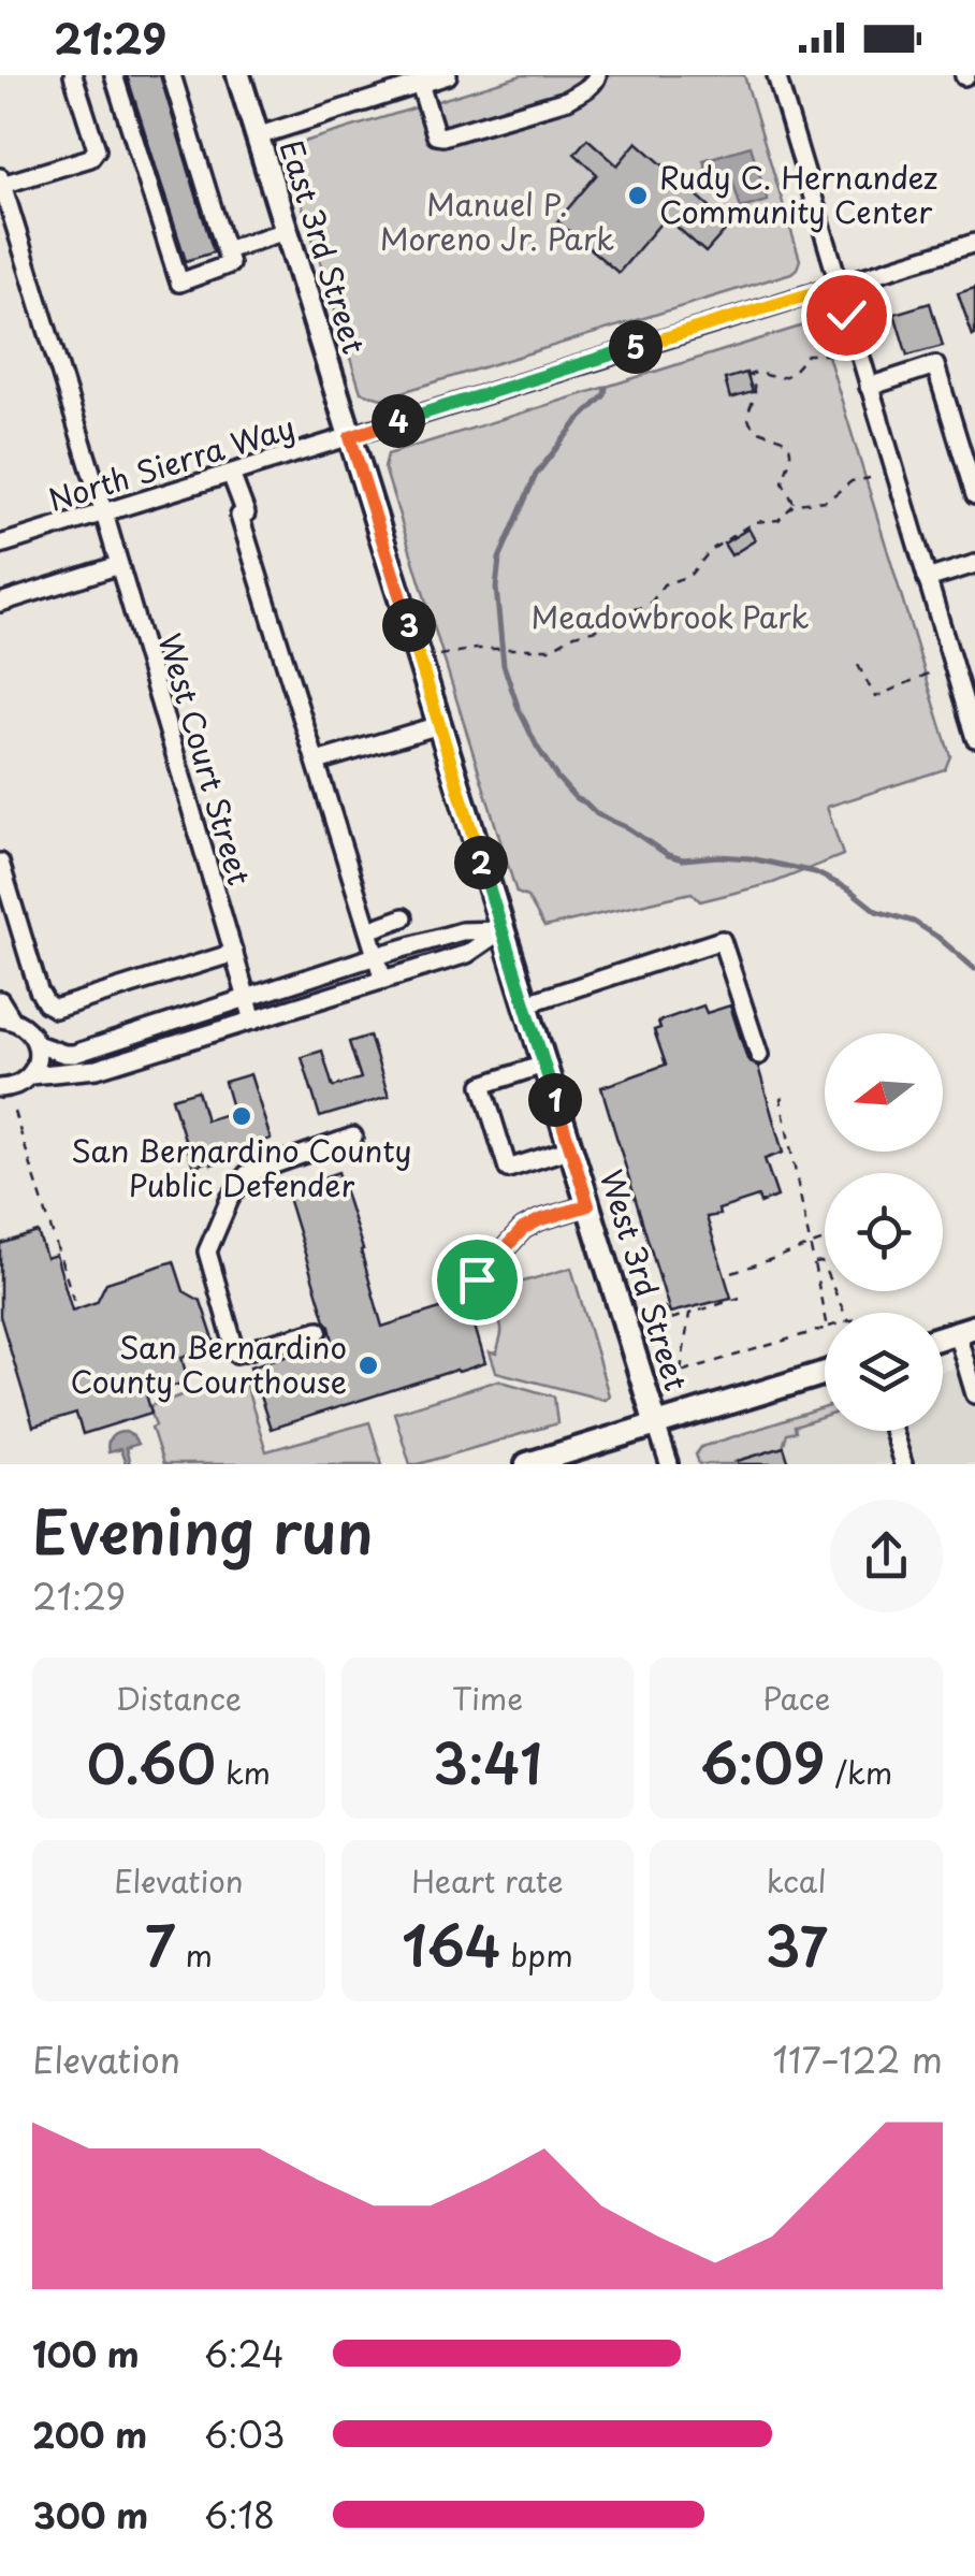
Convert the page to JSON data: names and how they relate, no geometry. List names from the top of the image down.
{
  "streets": {
    "main road": ["East 3rd Street", "West 3rd Street"],
    "street": ["North Sierra Way", "West Court Street"]
  },
  "crossings": [
    ["East 3rd Street", "North Sierra Way"],
    ["East 3rd Street", "West 3rd Street"],
    ["North Sierra Way", "West Court Street"],
    ["North Sierra Way", "West 3rd Street"]
  ],
  "parks": ["Manuel P. Moreno Jr. Park", "Meadowbrook Park"],
  "places": ["Rudy C. Hernandez Community Center", "San Bernardino County Public Defender", "San Bernardino County Courthouse"],
  "north": "left",
  "page": {
    "status": "21:29",
    "pins": [
      "5",
      "4",
      "3",
      "2",
      "1"
    ],
    "heading": ["Evening run", "21:29"],
    "stats": [
      ["Distance", "0.60 km"],
      ["Time", "3:41"],
      ["Pace", "6:09 /km"],
      ["Elevation", "7 m"],
      ["Heart rate", "164 bpm"],
      ["kcal", "37"]
    ],
    "chart": ["Elevation", "117–122 m"],
    "list": [
      {
        "name": "100 m",
        "note": "6:24"
      },
      {
        "name": "200 m",
        "note": "6:03"
      },
      {
        "name": "300 m",
        "note": "6:18"
      }
    ]
  }
}
